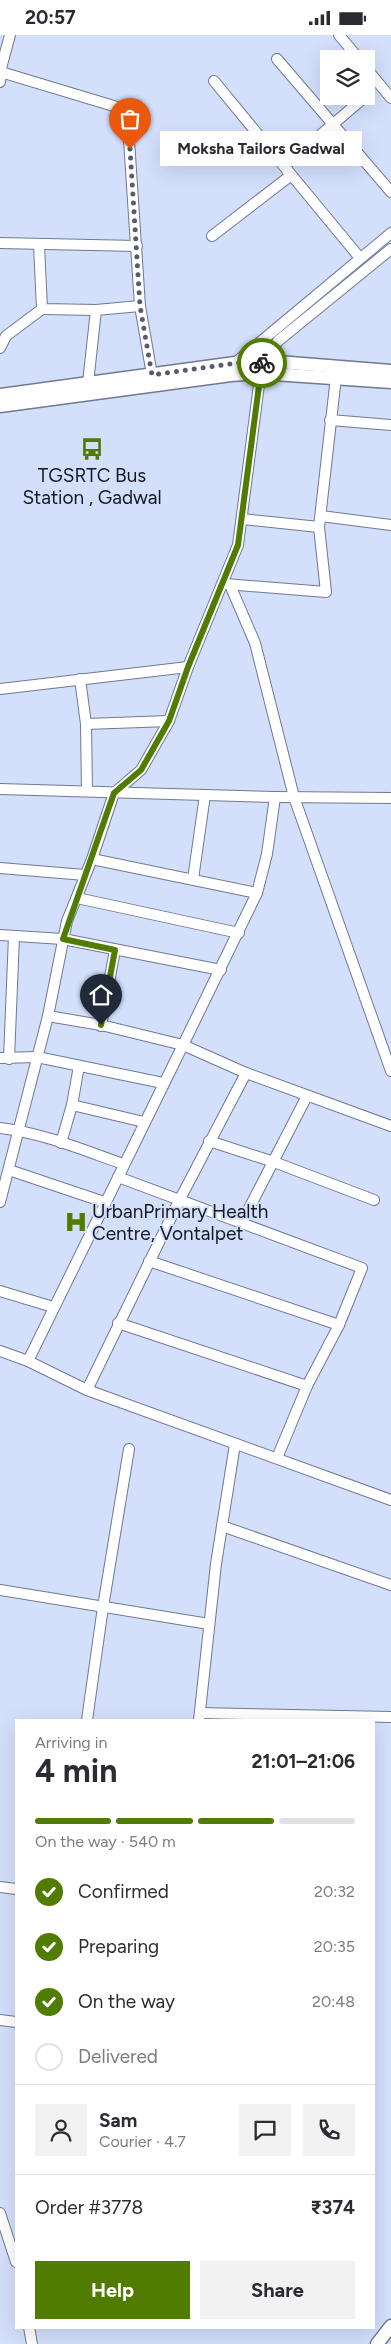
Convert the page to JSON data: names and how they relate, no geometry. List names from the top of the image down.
{
  "places": {
    "other": ["Moksha Tailors Gadwal"],
    "bus stop": ["TGSRTC Bus Station , Gadwal"],
    "hospital": ["UrbanPrimary Health Centre, Vontalpet"]
  },
  "page": {
    "status": "20:57",
    "bubble": "Moksha Tailors Gadwal",
    "heading": ["4 min", "Arriving in", "21:01–21:06"],
    "panel": [
      "Sam",
      "Courier · 4.7",
      "Order #3778",
      "₹374"
    ],
    "bar": "On the way · 540 m",
    "list": [
      ["Confirmed", "20:32"],
      ["Preparing", "20:35"],
      ["On the way", "20:48"],
      "Delivered"
    ],
    "buttons": ["Help", "Share"]
  }
}
